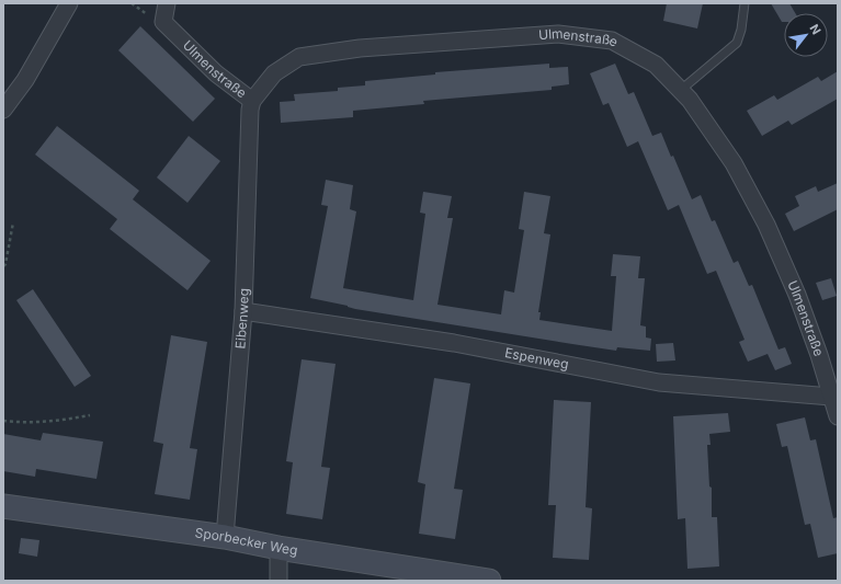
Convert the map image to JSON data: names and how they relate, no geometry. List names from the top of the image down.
{
  "streets": {
    "street": [
      "Ulmenstraße",
      "Eibenweg",
      "Espenweg",
      "Sporbecker Weg"
    ]
  },
  "crossings": [
    ["Ulmenstraße", "Eibenweg"],
    ["Ulmenstraße", "Espenweg"],
    ["Eibenweg", "Espenweg"],
    ["Eibenweg", "Sporbecker Weg"]
  ],
  "north": "top right"
}
